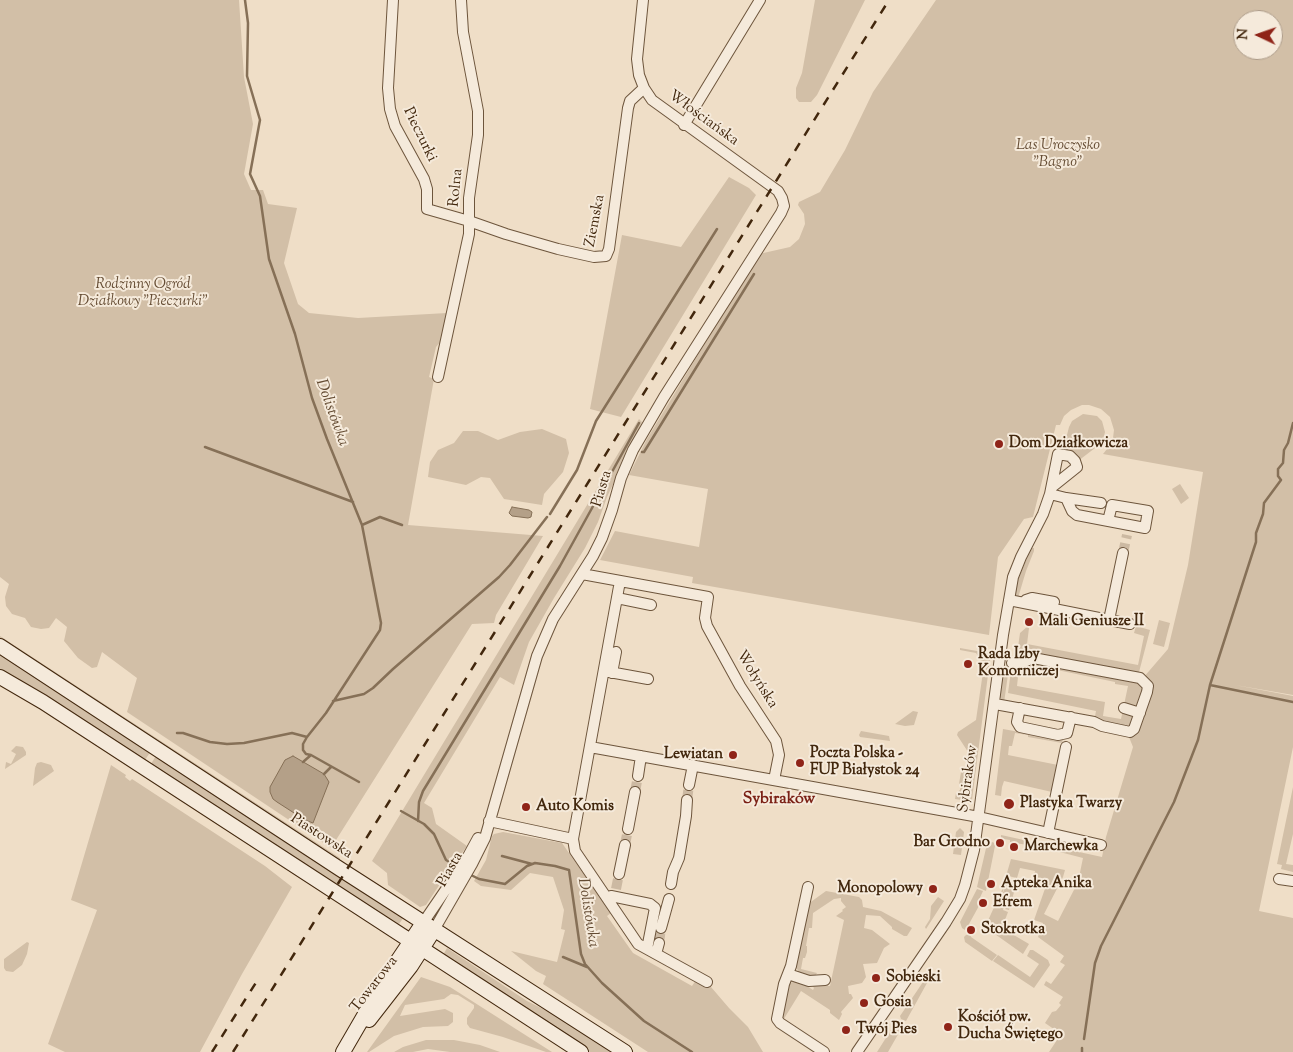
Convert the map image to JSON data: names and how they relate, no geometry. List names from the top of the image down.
{
  "streets": {
    "main road": ["Piastowska", "Towarowa"],
    "street": [
      "Włościańska",
      "Pieczurki",
      "Rolna",
      "Ziemska",
      "Piasta",
      "Wołyńska",
      "Sybiraków"
    ]
  },
  "crossings": [
    ["Włościańska", "Ziemska"],
    ["Włościańska", "Piasta"],
    ["Pieczurki", "Rolna"],
    ["Pieczurki", "Ziemska"],
    ["Rolna", "Ziemska"],
    ["Piasta", "Piastowska"],
    ["Piasta", "Towarowa"],
    ["Piastowska", "Towarowa"]
  ],
  "districts": ["Sybiraków"],
  "water": ["Dolistówka"],
  "parks": ["Las Uroczysko \"Bagno\"", "Rodzinny Ogród Działkowy \"Pieczurki\""],
  "places": [
    "Dom Działkowicza",
    "Mali Geniusze II",
    "Rada Izby Komorniczej",
    "Lewiatan",
    "Poczta Polska - FUP Białystok 24",
    "Plastyka Twarzy",
    "Auto Komis",
    "Bar Grodno",
    "Marchewka",
    "Apteka Anika",
    "Monopolowy",
    "Efrem",
    "Stokrotka",
    "Sobieski",
    "Gosia",
    "Kościół pw. Ducha Świętego",
    "Twój Pies"
  ],
  "north": "left"
}
